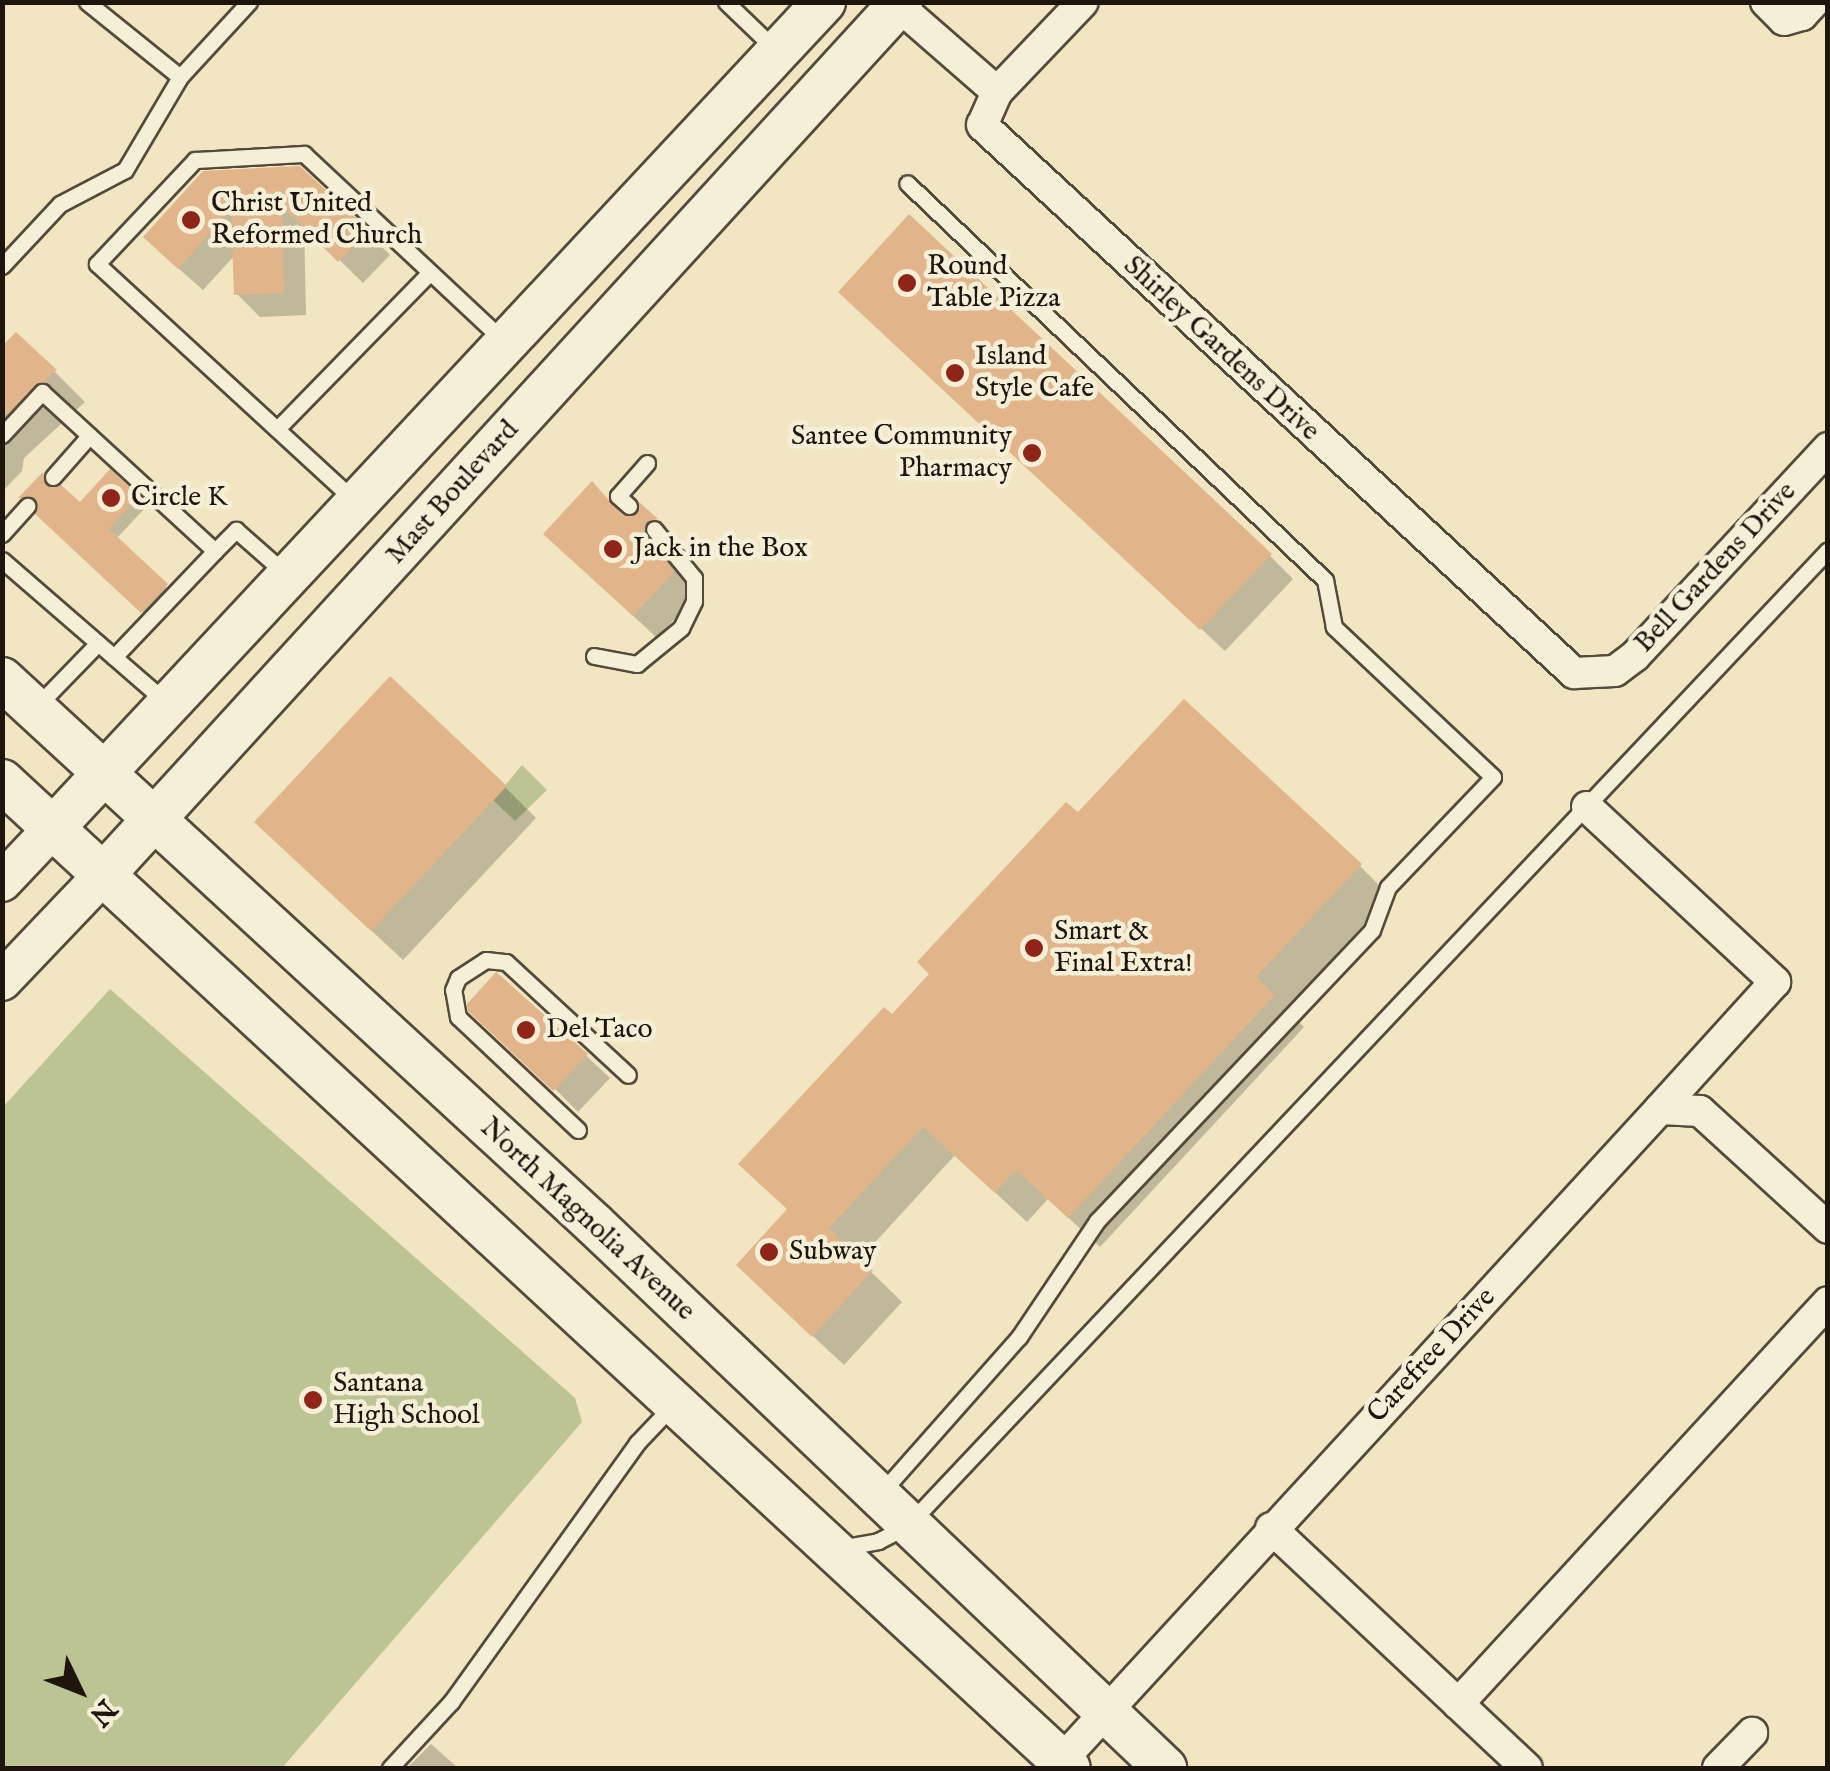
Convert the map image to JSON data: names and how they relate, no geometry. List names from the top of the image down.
{
  "streets": {
    "main road": ["Mast Boulevard", "North Magnolia Avenue"],
    "street": ["Shirley Gardens Drive", "Bell Gardens Drive", "Carefree Drive"]
  },
  "crossings": [
    ["Shirley Gardens Drive", "Bell Gardens Drive"],
    ["Mast Boulevard", "North Magnolia Avenue"],
    ["North Magnolia Avenue", "Carefree Drive"]
  ],
  "places": [
    "Christ United Reformed Church",
    "Round Table Pizza",
    "Island Style Cafe",
    "Santee Community Pharmacy",
    "Circle K",
    "Jack in the Box",
    "Smart & Final Extra!",
    "Del Taco",
    "Subway",
    "Santana High School"
  ],
  "north": "bottom right"
}
